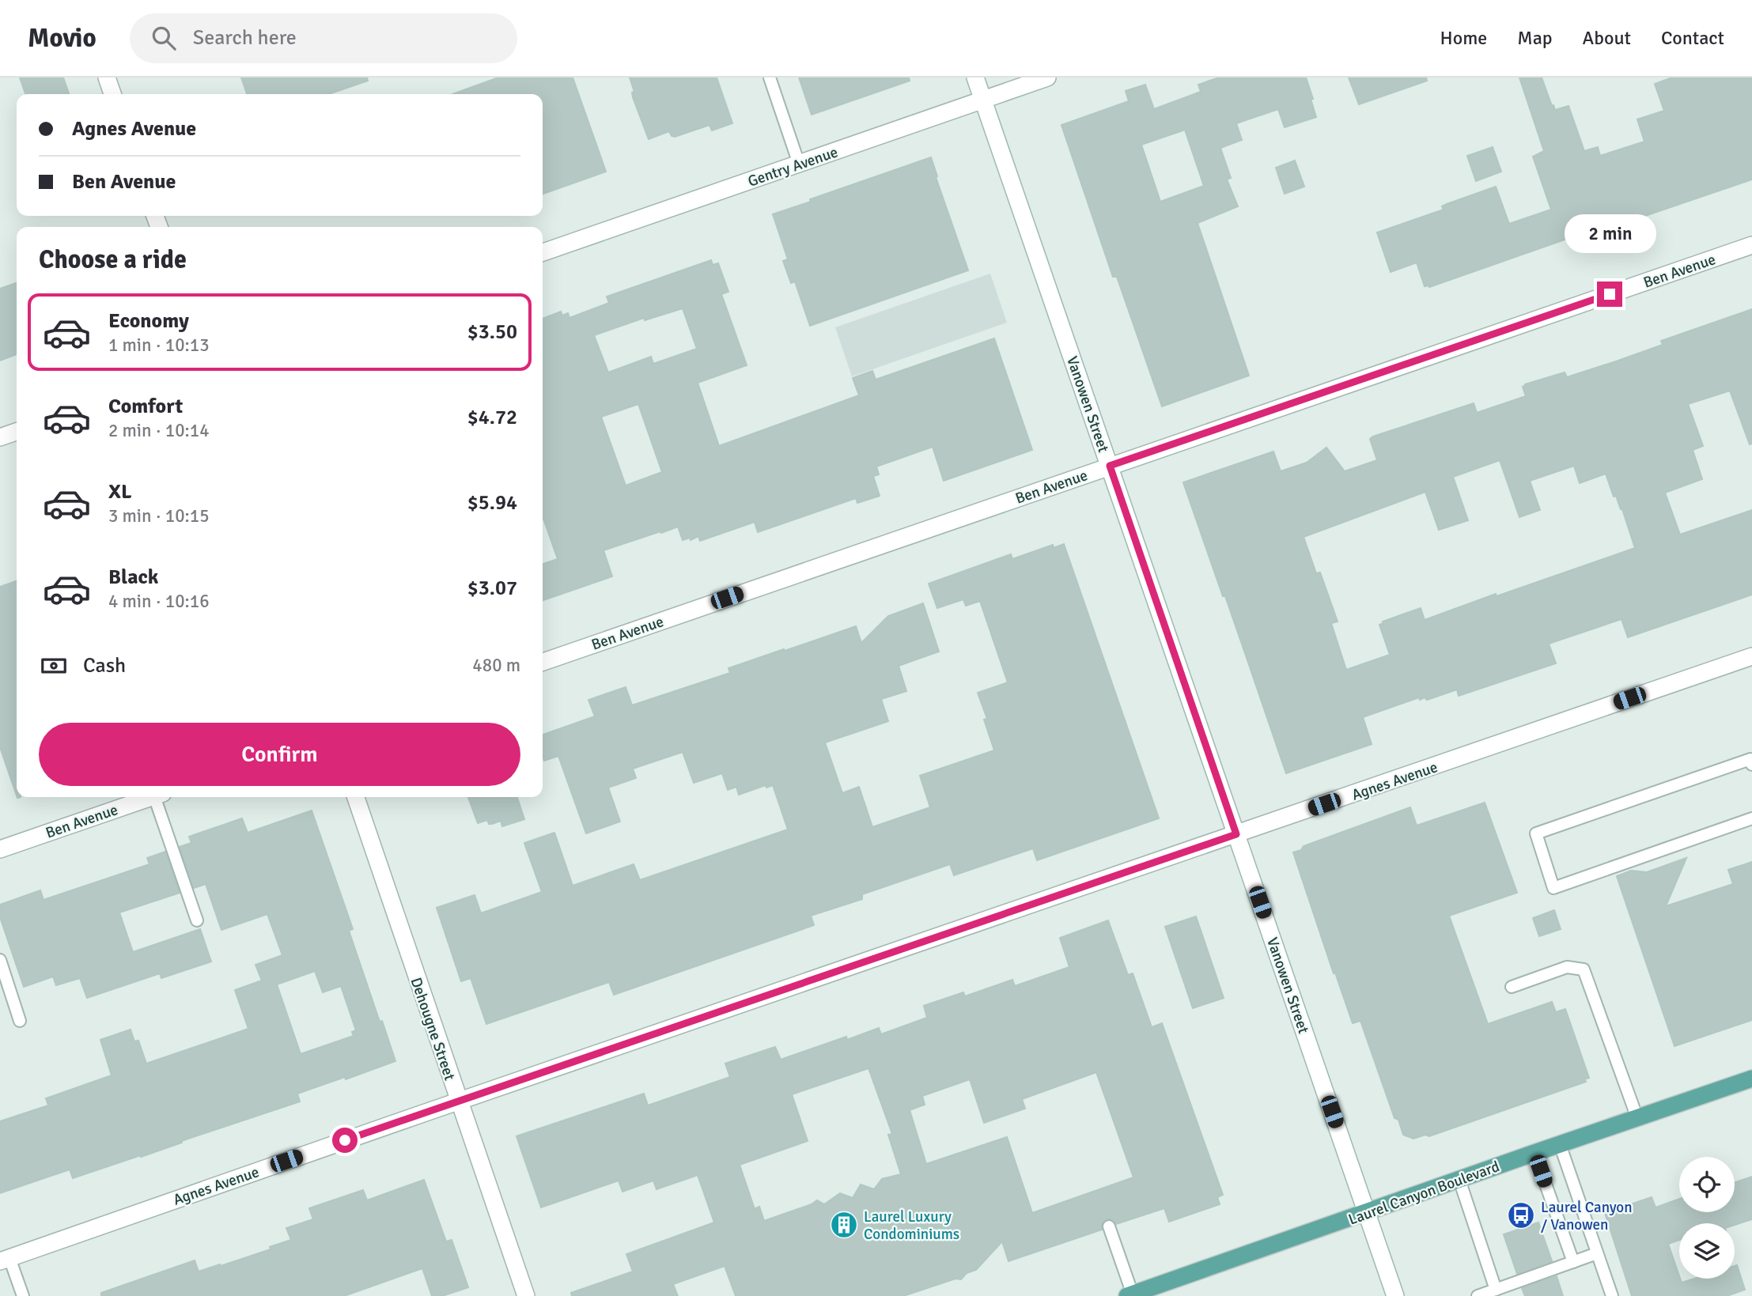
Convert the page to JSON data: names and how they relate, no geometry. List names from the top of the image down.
{
  "streets": {
    "main road": ["Laurel Canyon Boulevard"],
    "street": [
      "Gentry Avenue",
      "Ben Avenue",
      "Vanowen Street",
      "Agnes Avenue",
      "Dehougne Street"
    ]
  },
  "crossings": [
    ["Gentry Avenue", "Vanowen Street"],
    ["Ben Avenue", "Vanowen Street"],
    ["Vanowen Street", "Agnes Avenue"],
    ["Vanowen Street", "Laurel Canyon Boulevard"],
    ["Agnes Avenue", "Dehougne Street"]
  ],
  "places": {
    "bus stop": ["Laurel Canyon / Vanowen"],
    "building": ["Laurel Luxury Condominiums"]
  },
  "page": {
    "header": "Movio",
    "search": "Search here",
    "nav": [
      "Home",
      "Map",
      "About",
      "Contact"
    ],
    "banner": ["Agnes Avenue", "Ben Avenue"],
    "bubble": "2 min",
    "heading": "Choose a ride",
    "list": [
      {
        "name": "Economy",
        "note": "1 min · 10:13",
        "value": "$3.50"
      },
      {
        "name": "Comfort",
        "note": "2 min · 10:14",
        "value": "$4.72"
      },
      {
        "name": "XL",
        "note": "3 min · 10:15",
        "value": "$5.94"
      },
      {
        "name": "Black",
        "note": "4 min · 10:16",
        "value": "$3.07"
      }
    ],
    "pay": ["Cash", "480 m"],
    "buttons": "Confirm"
  }
}
